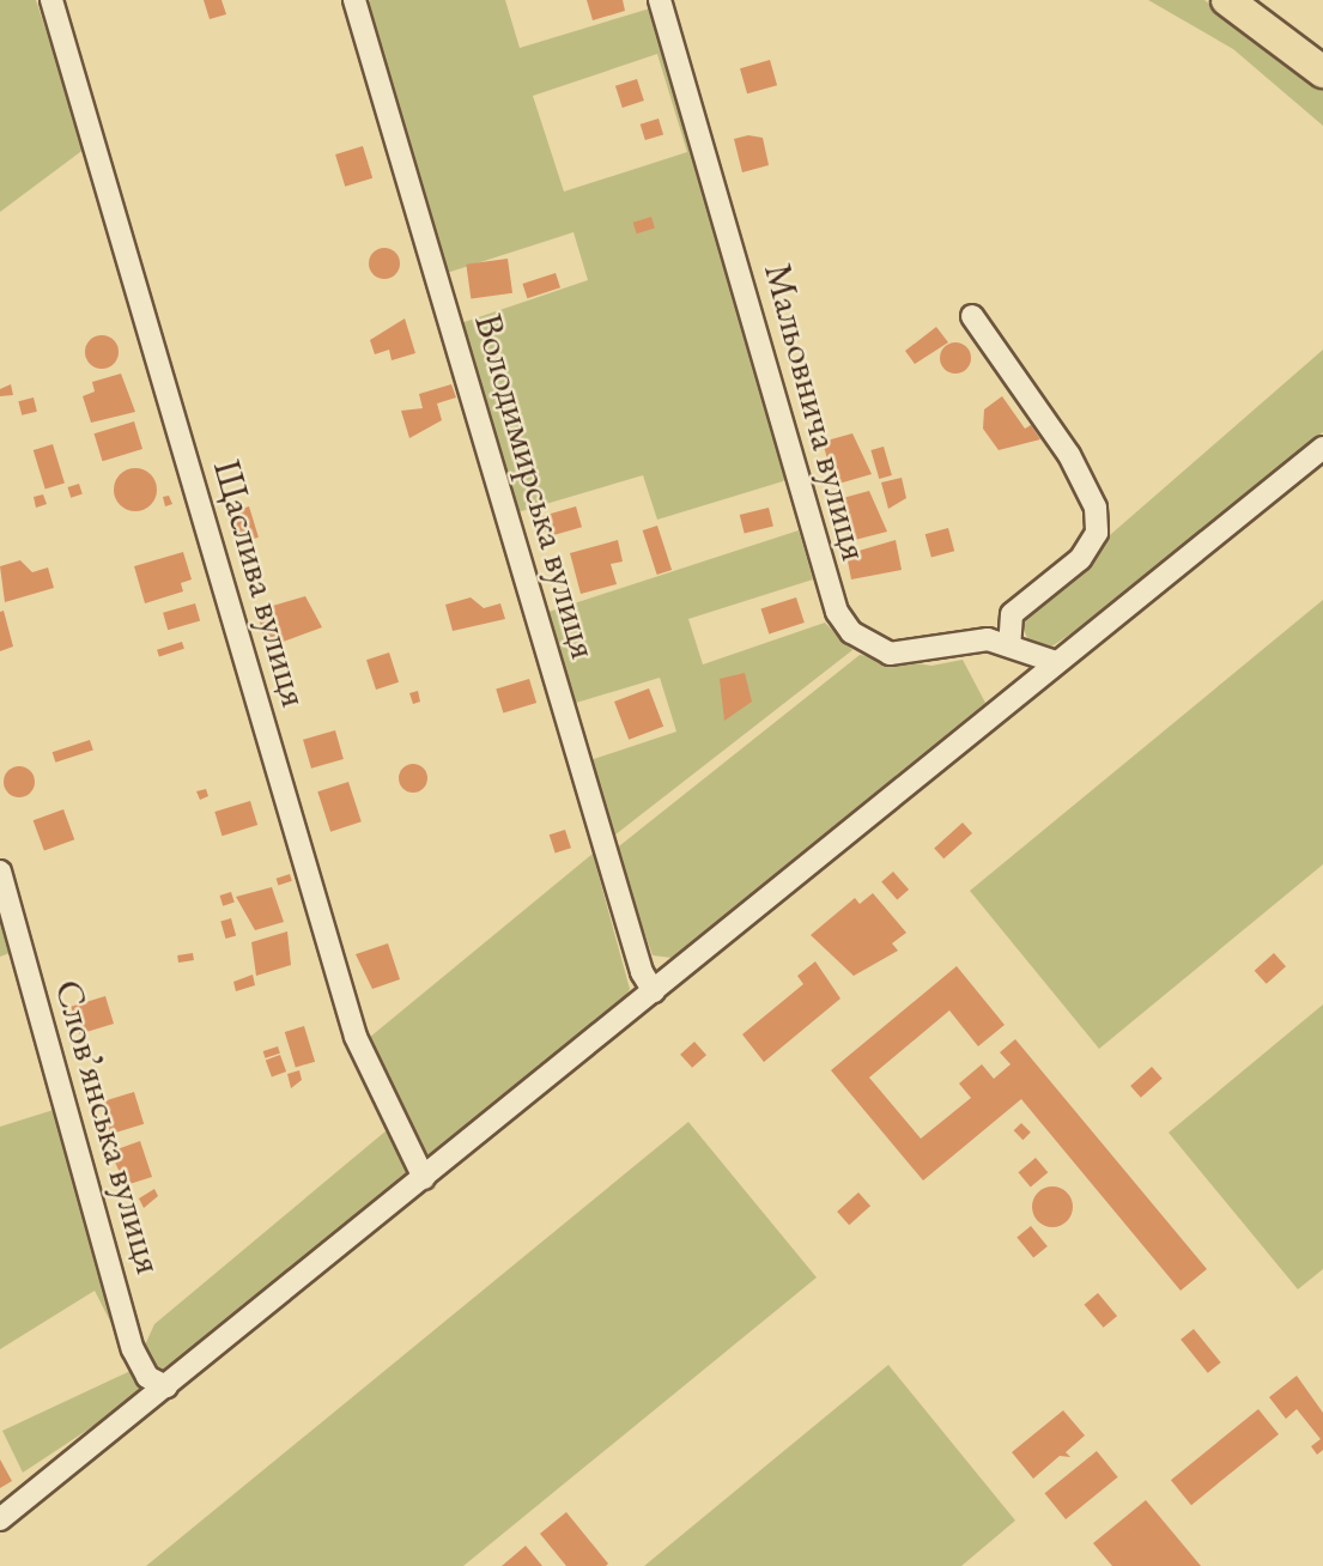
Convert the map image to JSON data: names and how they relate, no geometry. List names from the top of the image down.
{
  "streets": {
    "street": [
      "Мальовнича вулиця",
      "Володимирська вулиця",
      "Щаслива вулиця",
      "Словʼянська вулиця"
    ]
  }
}
